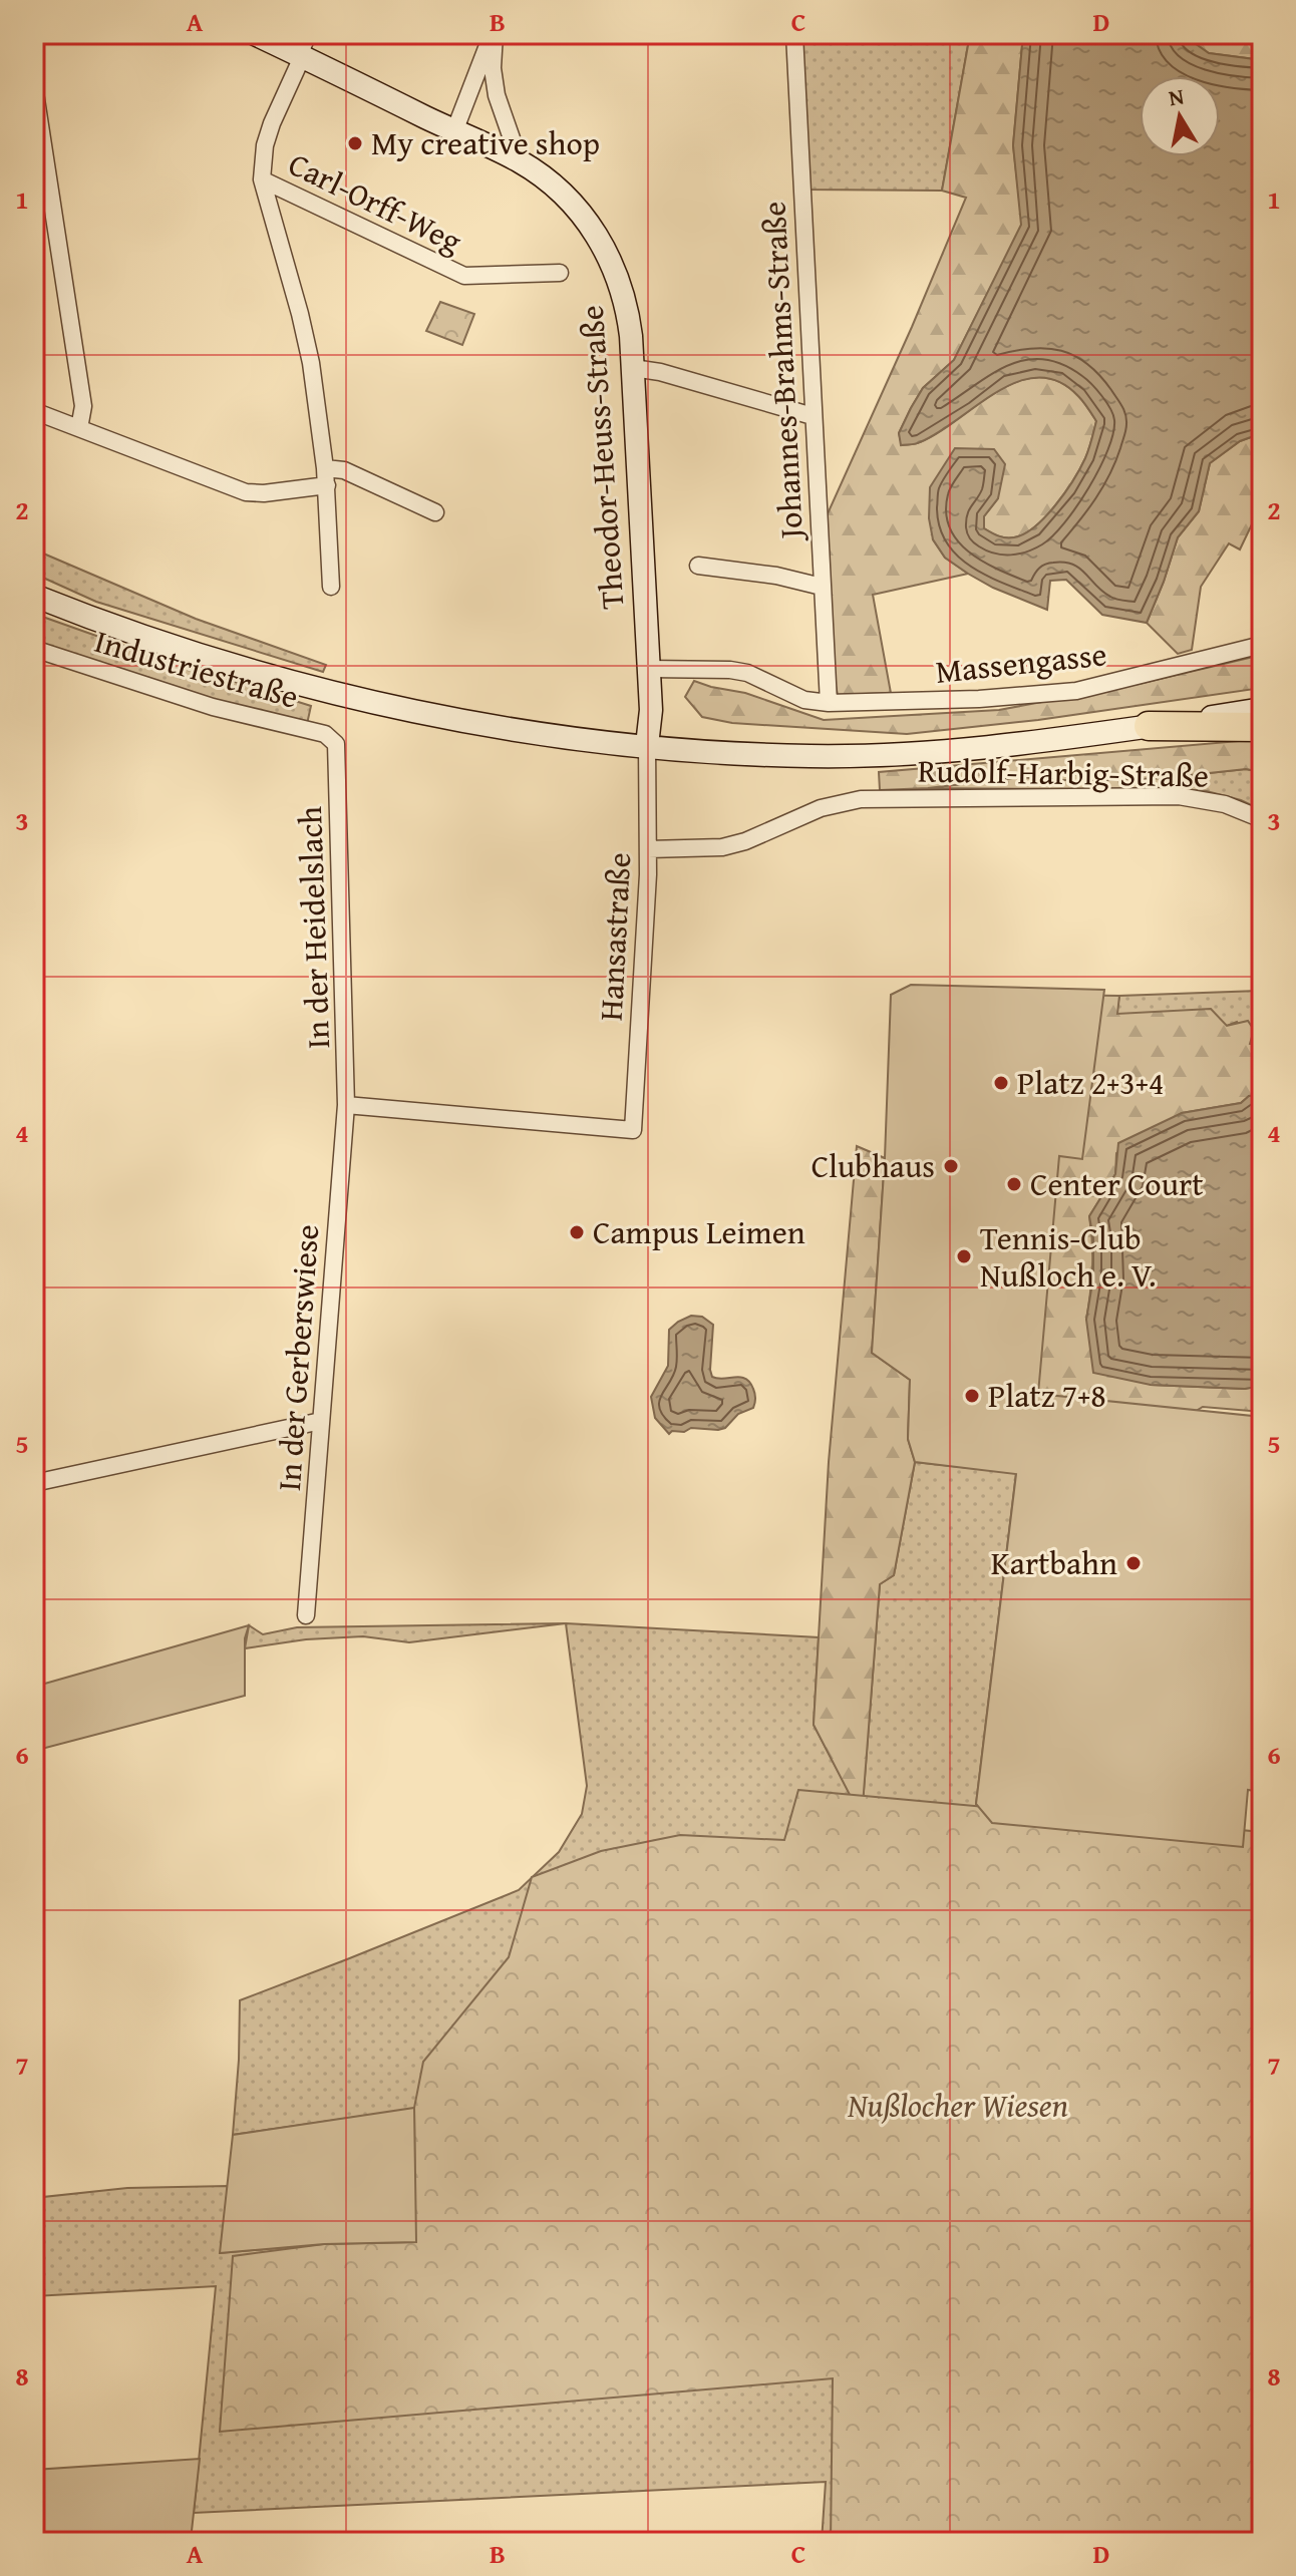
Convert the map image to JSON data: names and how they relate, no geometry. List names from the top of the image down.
{
  "streets": {
    "main road": ["Theodor-Heuss-Straße"],
    "street": [
      "Carl-Orff-Weg",
      "Johannes-Brahms-Straße",
      "Massengasse",
      "Industriestraße",
      "Rudolf-Harbig-Straße",
      "In der Heidelslach",
      "Hansastraße",
      "In der Gerberswiese"
    ]
  },
  "crossings": [
    ["Johannes-Brahms-Straße", "Massengasse"],
    ["Theodor-Heuss-Straße", "Massengasse"],
    ["Theodor-Heuss-Straße", "Hansastraße"],
    ["Industriestraße", "In der Heidelslach"],
    ["Rudolf-Harbig-Straße", "Hansastraße"],
    ["In der Heidelslach", "Hansastraße"],
    ["In der Heidelslach", "In der Gerberswiese"],
    ["Hansastraße", "In der Gerberswiese"]
  ],
  "parks": ["Nußlocher Wiesen"],
  "places": [
    "My creative shop",
    "Platz 2+3+4",
    "Clubhaus",
    "Center Court",
    "Campus Leimen",
    "Tennis-Club Nußloch e. V.",
    "Platz 7+8",
    "Kartbahn"
  ],
  "north": "top",
  "grid": {
    "columns": [
      "A",
      "B",
      "C",
      "D"
    ],
    "rows": [
      "1",
      "2",
      "3",
      "4",
      "5",
      "6",
      "7",
      "8"
    ]
  }
}
